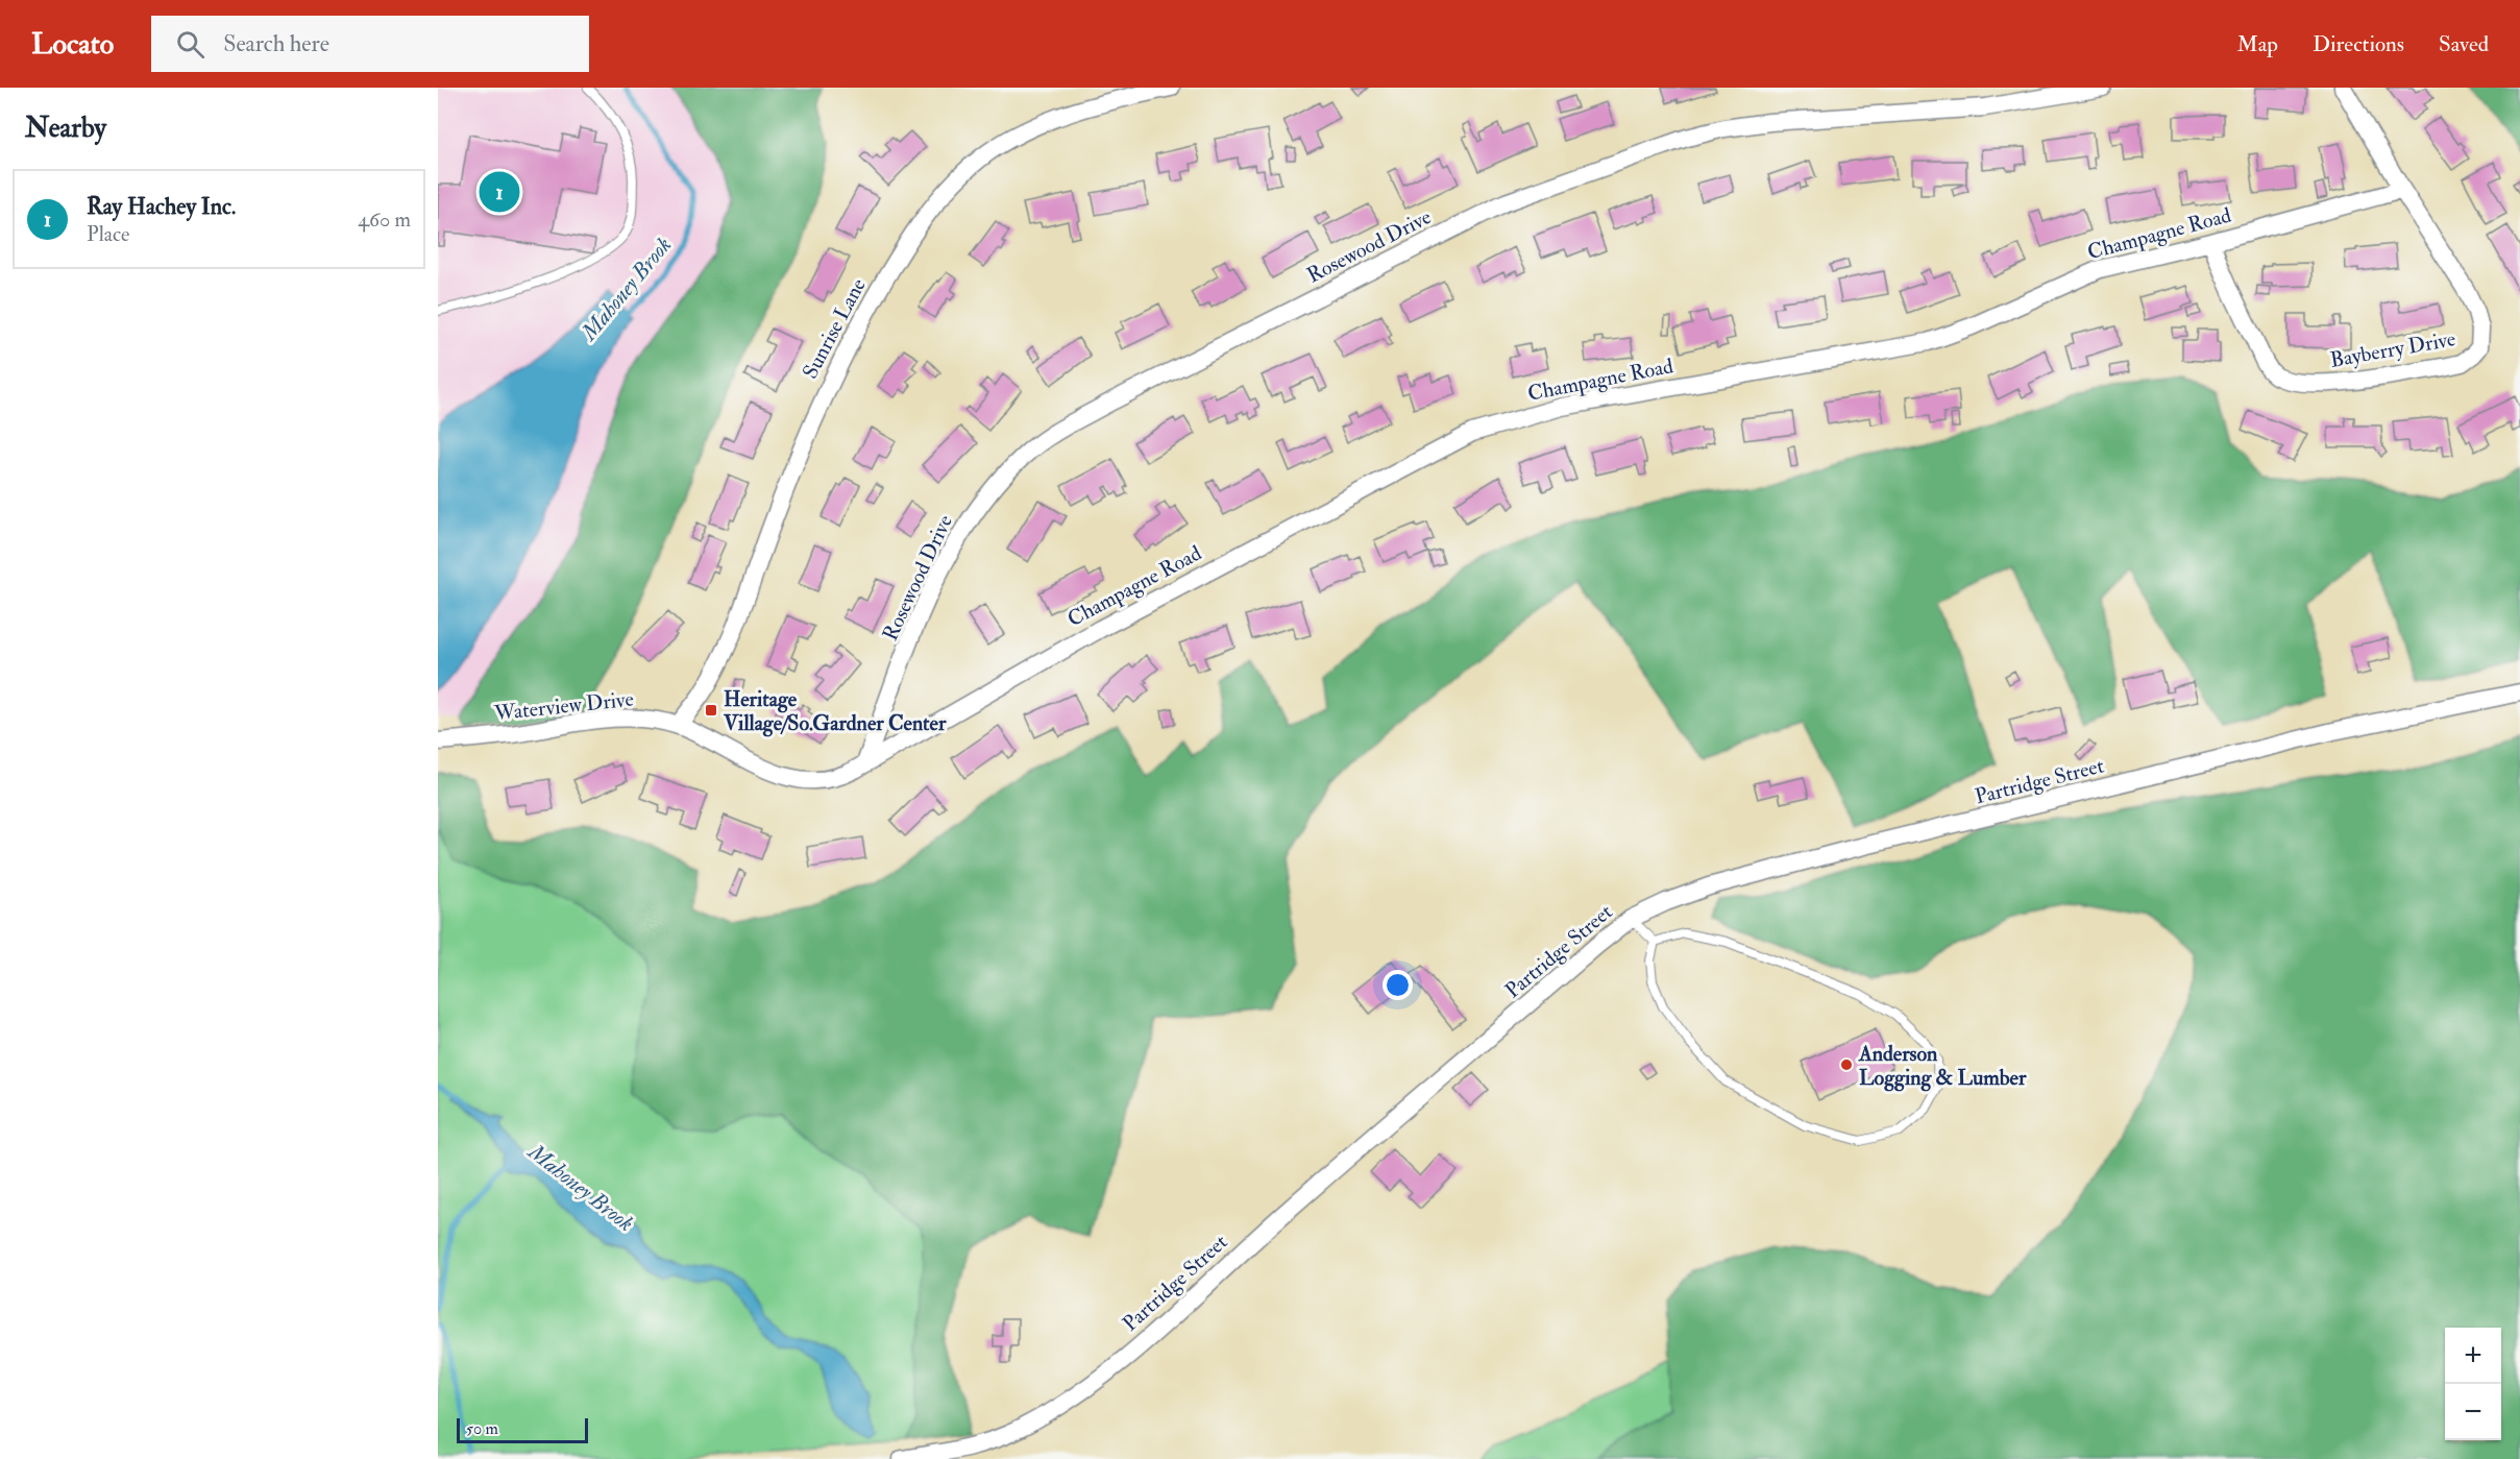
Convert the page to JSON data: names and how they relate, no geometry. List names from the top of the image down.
{
  "streets": {
    "street": [
      "Champagne Road",
      "Rosewood Drive",
      "Sunrise Lane",
      "Bayberry Drive",
      "Waterview Drive",
      "Partridge Street"
    ]
  },
  "crossings": [
    ["Champagne Road", "Rosewood Drive"],
    ["Champagne Road", "Bayberry Drive"],
    ["Champagne Road", "Waterview Drive"],
    ["Rosewood Drive", "Waterview Drive"],
    ["Sunrise Lane", "Waterview Drive"]
  ],
  "water": ["Mahoney Brook"],
  "places": {
    "transit": ["Heritage Village/So.Gardner Center"],
    "other": ["Anderson Logging & Lumber"]
  },
  "scale_bar": "50 m",
  "page": {
    "header": "Locato",
    "search": "Search here",
    "nav": ["Map", "Directions", "Saved"],
    "heading": "Nearby",
    "list": [
      {
        "mark": "1",
        "name": "Ray Hachey Inc.",
        "note": "Place",
        "value": "460 m"
      }
    ],
    "pins": "1",
    "map_buttons": ["+", "−"],
    "scale": "50 m"
  }
}
